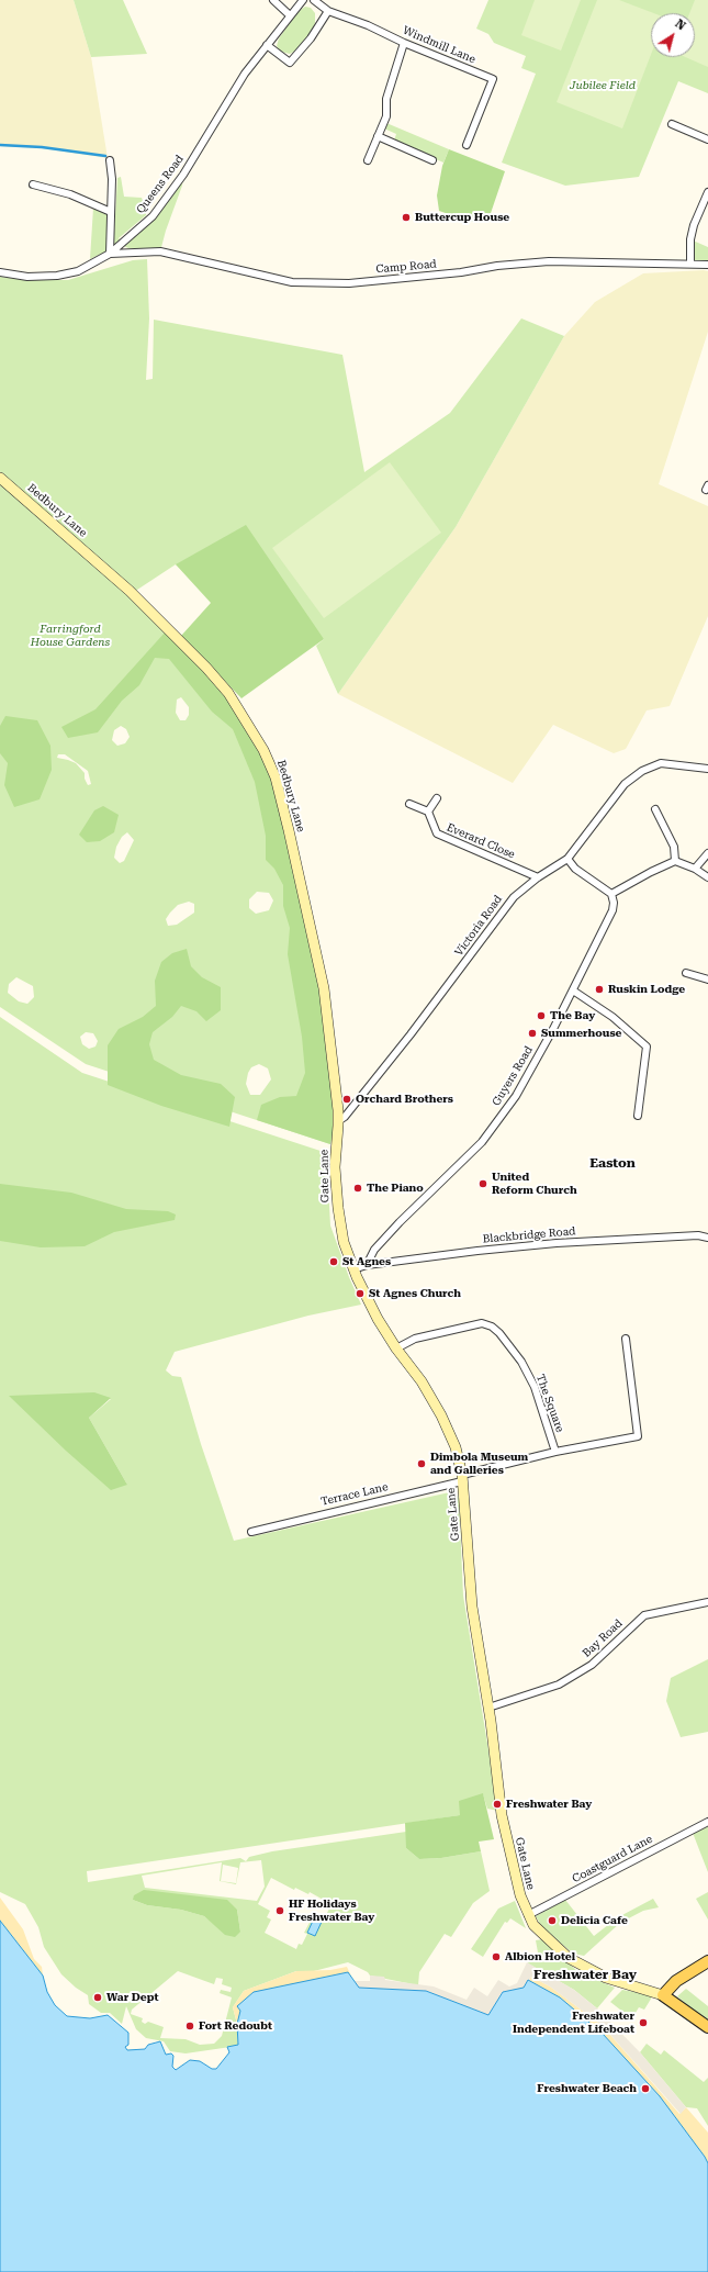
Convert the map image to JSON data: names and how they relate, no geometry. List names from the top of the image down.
{
  "streets": {
    "street": [
      "Windmill Lane",
      "Queens Road",
      "Camp Road",
      "Bedbury Lane",
      "Everard Close",
      "Victoria Road",
      "Guyers Road",
      "Gate Lane",
      "Blackbridge Road",
      "The Square",
      "Terrace Lane",
      "Bay Road",
      "Coastguard Lane"
    ]
  },
  "crossings": [
    ["Queens Road", "Camp Road"],
    ["Bedbury Lane", "Victoria Road"],
    ["Bedbury Lane", "Gate Lane"],
    ["Everard Close", "Victoria Road"],
    ["Victoria Road", "Gate Lane"],
    ["Guyers Road", "Blackbridge Road"],
    ["Gate Lane", "Blackbridge Road"],
    ["Gate Lane", "The Square"],
    ["Gate Lane", "Terrace Lane"],
    ["Gate Lane", "Bay Road"],
    ["Gate Lane", "Coastguard Lane"]
  ],
  "districts": ["Easton", "Freshwater Bay"],
  "parks": ["Jubilee Field", "Farringford House Gardens"],
  "places": [
    "Buttercup House",
    "Ruskin Lodge",
    "The Bay",
    "Summerhouse",
    "Orchard Brothers",
    "United Reform Church",
    "The Piano",
    "St Agnes",
    "St Agnes Church",
    "Dimbola Museum and Galleries",
    "Freshwater Bay",
    "HF Holidays Freshwater Bay",
    "Delicia Cafe",
    "Albion Hotel",
    "War Dept",
    "Freshwater Independent Lifeboat",
    "Fort Redoubt",
    "Freshwater Beach"
  ],
  "north": "top right"
}
